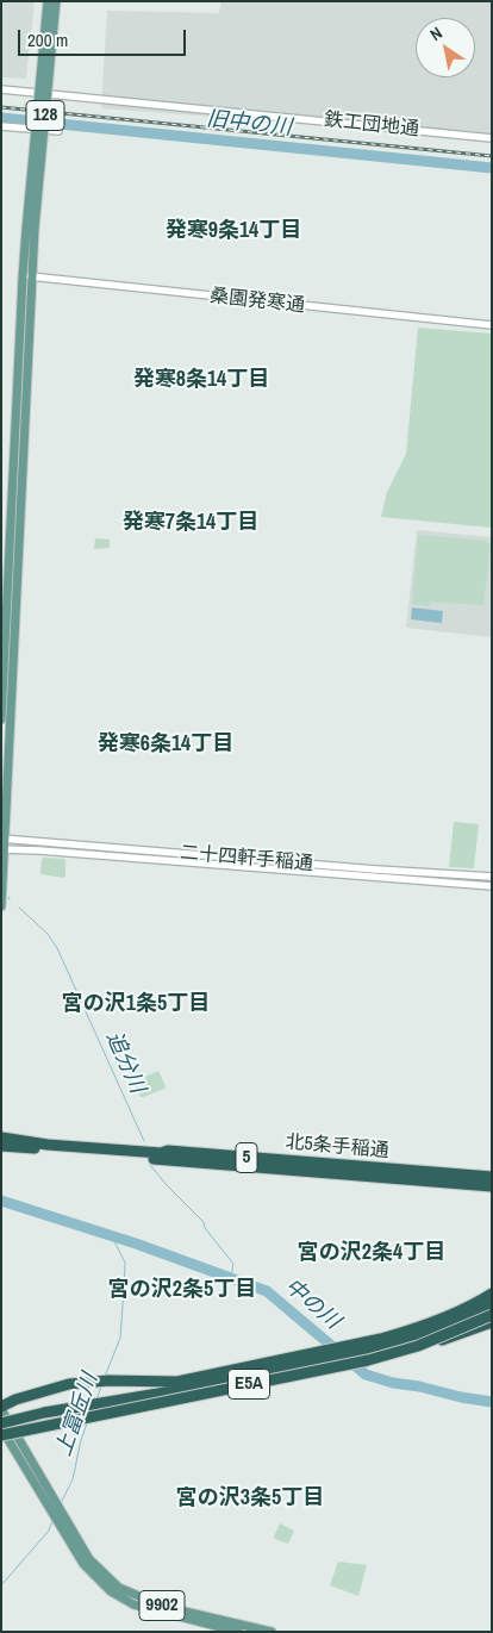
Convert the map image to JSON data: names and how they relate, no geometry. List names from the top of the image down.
{
  "streets": {
    "highway": ["北5条手稲通", "5", "E5A"],
    "main road": ["128", "9902"],
    "street": ["鉄工団地通", "桑園発寒通", "二十四軒手稲通"]
  },
  "crossings": [
    ["128", "桑園発寒通"],
    ["128", "二十四軒手稲通"],
    ["E5A", "9902"]
  ],
  "districts": [
    "発寒9条14丁目",
    "発寒8条14丁目",
    "発寒7条14丁目",
    "発寒6条14丁目",
    "宮の沢1条5丁目",
    "宮の沢2条4丁目",
    "宮の沢2条5丁目",
    "宮の沢3条5丁目"
  ],
  "water": [
    "旧中の川",
    "追分川",
    "中の川",
    "上富丘川"
  ],
  "scale_bar": "200 m",
  "north": "top left"
}
